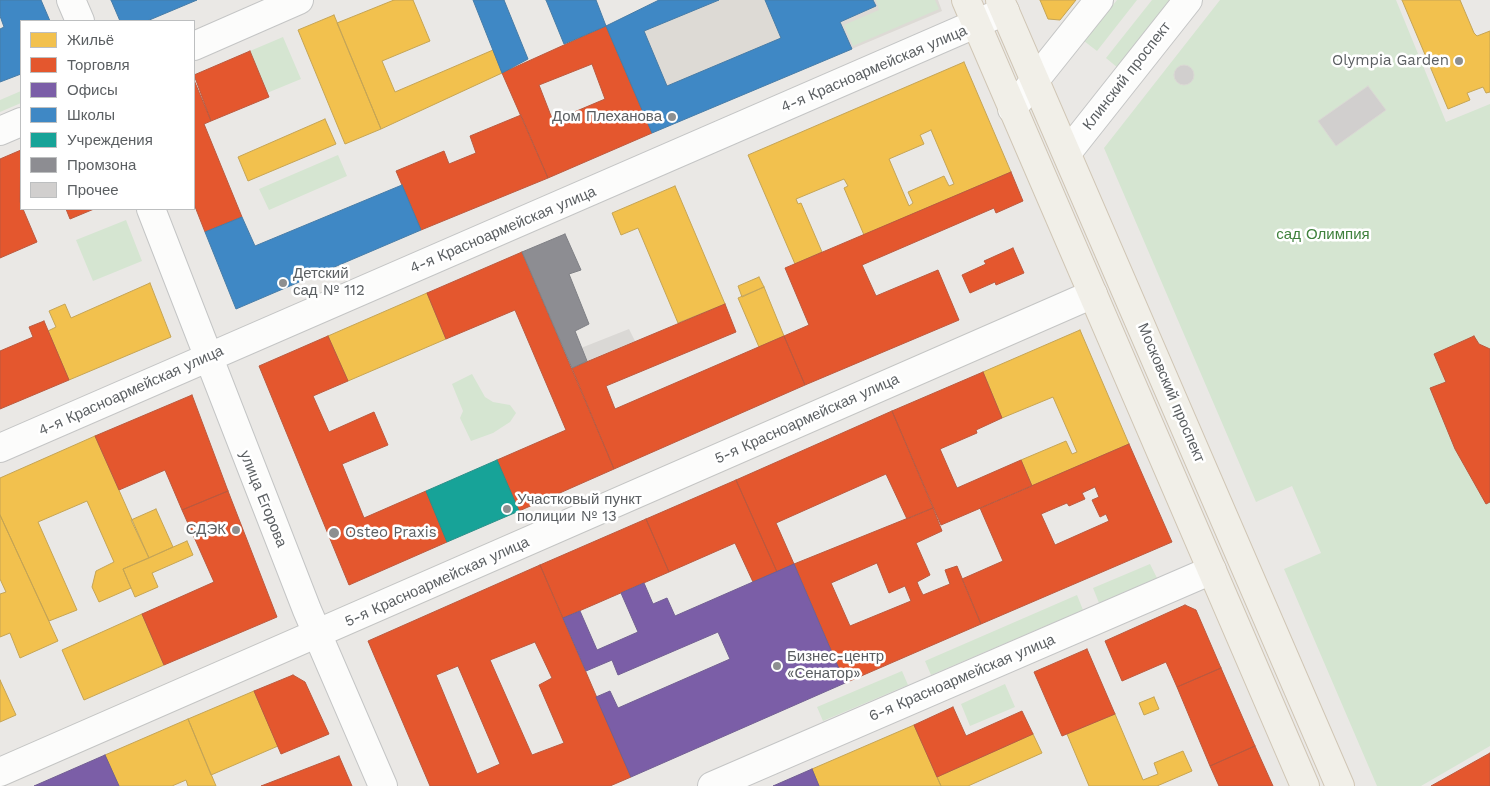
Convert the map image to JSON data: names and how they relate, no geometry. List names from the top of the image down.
{
  "streets": {
    "main road": ["Московский проспект"],
    "street": [
      "4-я Красноармейская улица",
      "Клинский проспект",
      "5-я Красноармейская улица",
      "улица Егорова",
      "6-я Красноармейская улица"
    ]
  },
  "crossings": [
    ["4-я Красноармейская улица", "Московский проспект"],
    ["4-я Красноармейская улица", "улица Егорова"],
    ["Клинский проспект", "Московский проспект"],
    ["5-я Красноармейская улица", "улица Егорова"]
  ],
  "parks": ["сад Олимпия"],
  "places": [
    "Olympiа Garden",
    "Дом Плеханова",
    "Детский сад № 112",
    "Участковый пункт полиции № 13",
    "СДЭК",
    "Osteo Praxis",
    "Бизнес-центр «Сенатор»"
  ],
  "legend": [
    "Жильё",
    "Торговля",
    "Офисы",
    "Школы",
    "Учреждения",
    "Промзона",
    "Прочее"
  ]
}
